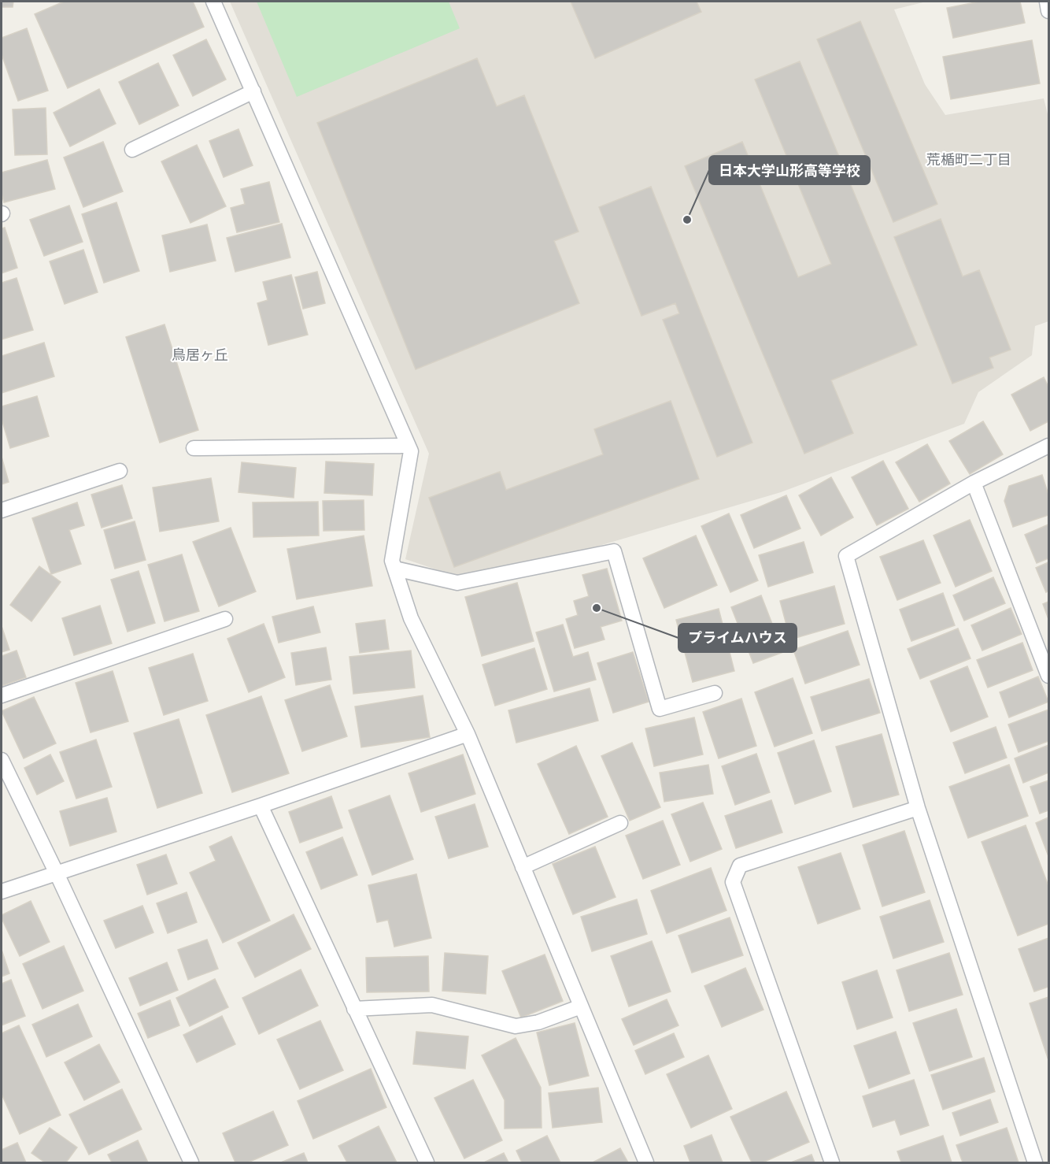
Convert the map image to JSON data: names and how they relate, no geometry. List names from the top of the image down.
{
  "districts": ["荒楯町二丁目", "鳥居ヶ丘"],
  "places": ["日本大学山形高等学校", "プライムハウス"]
}
